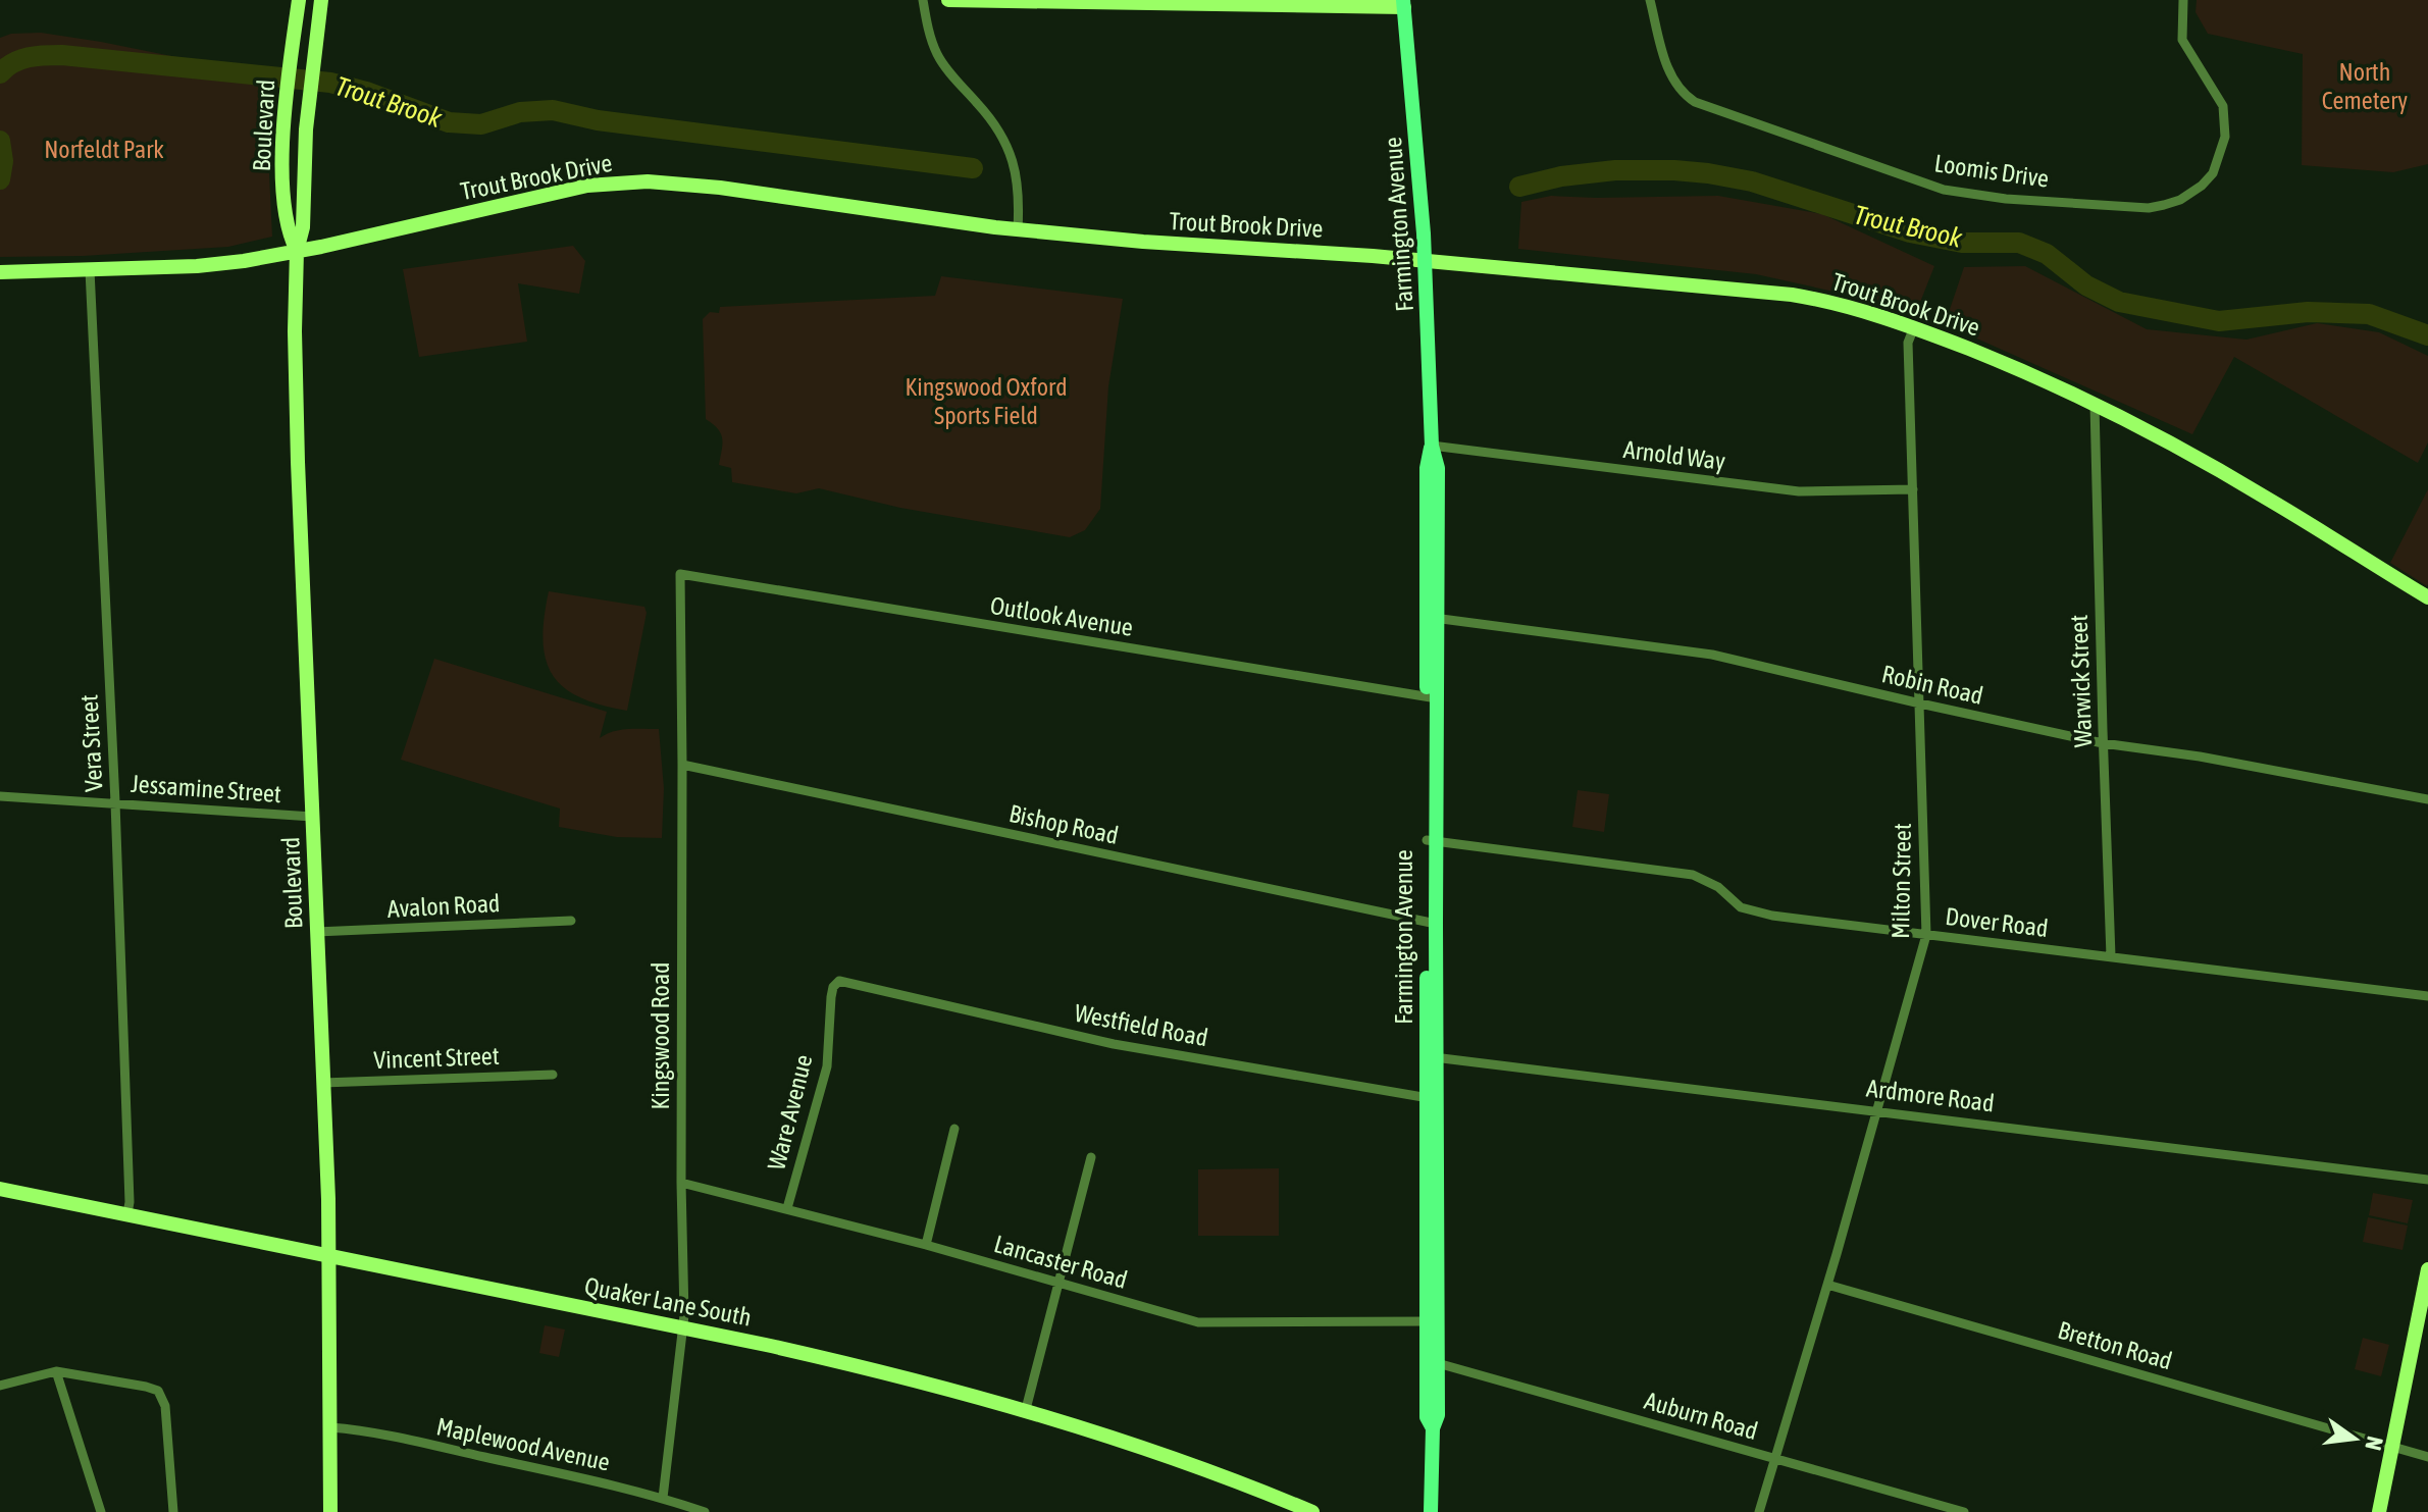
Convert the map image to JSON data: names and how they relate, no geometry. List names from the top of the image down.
{
  "streets": {
    "main road": [
      "Boulevard",
      "Trout Brook Drive",
      "Farmington Avenue",
      "Quaker Lane South"
    ],
    "street": [
      "Loomis Drive",
      "Arnold Way",
      "Outlook Avenue",
      "Warwick Street",
      "Robin Road",
      "Vera Street",
      "Jessamine Street",
      "Bishop Road",
      "Milton Street",
      "Avalon Road",
      "Dover Road",
      "Westfield Road",
      "Kingswood Road",
      "Vincent Street",
      "Ardmore Road",
      "Ware Avenue",
      "Lancaster Road",
      "Bretton Road",
      "Auburn Road",
      "Maplewood Avenue"
    ]
  },
  "crossings": [
    ["Boulevard", "Trout Brook Drive"],
    ["Boulevard", "Jessamine Street"],
    ["Boulevard", "Avalon Road"],
    ["Boulevard", "Vincent Street"],
    ["Boulevard", "Quaker Lane South"],
    ["Boulevard", "Maplewood Avenue"],
    ["Trout Brook Drive", "Farmington Avenue"],
    ["Trout Brook Drive", "Warwick Street"],
    ["Trout Brook Drive", "Vera Street"],
    ["Trout Brook Drive", "Milton Street"],
    ["Farmington Avenue", "Arnold Way"],
    ["Farmington Avenue", "Outlook Avenue"],
    ["Farmington Avenue", "Robin Road"],
    ["Farmington Avenue", "Bishop Road"],
    ["Farmington Avenue", "Dover Road"],
    ["Farmington Avenue", "Westfield Road"],
    ["Farmington Avenue", "Ardmore Road"],
    ["Farmington Avenue", "Lancaster Road"],
    ["Farmington Avenue", "Auburn Road"],
    ["Arnold Way", "Milton Street"],
    ["Outlook Avenue", "Kingswood Road"],
    ["Warwick Street", "Robin Road"],
    ["Warwick Street", "Dover Road"],
    ["Robin Road", "Milton Street"],
    ["Vera Street", "Jessamine Street"],
    ["Vera Street", "Quaker Lane South"],
    ["Bishop Road", "Kingswood Road"],
    ["Milton Street", "Dover Road"],
    ["Milton Street", "Ardmore Road"],
    ["Milton Street", "Bretton Road"],
    ["Milton Street", "Auburn Road"],
    ["Westfield Road", "Ware Avenue"],
    ["Kingswood Road", "Lancaster Road"],
    ["Kingswood Road", "Quaker Lane South"],
    ["Kingswood Road", "Maplewood Avenue"],
    ["Ware Avenue", "Lancaster Road"]
  ],
  "water": ["Trout Brook"],
  "parks": ["North Cemetery", "Norfeldt Park", "Kingswood Oxford Sports Field"],
  "north": "right"
}
